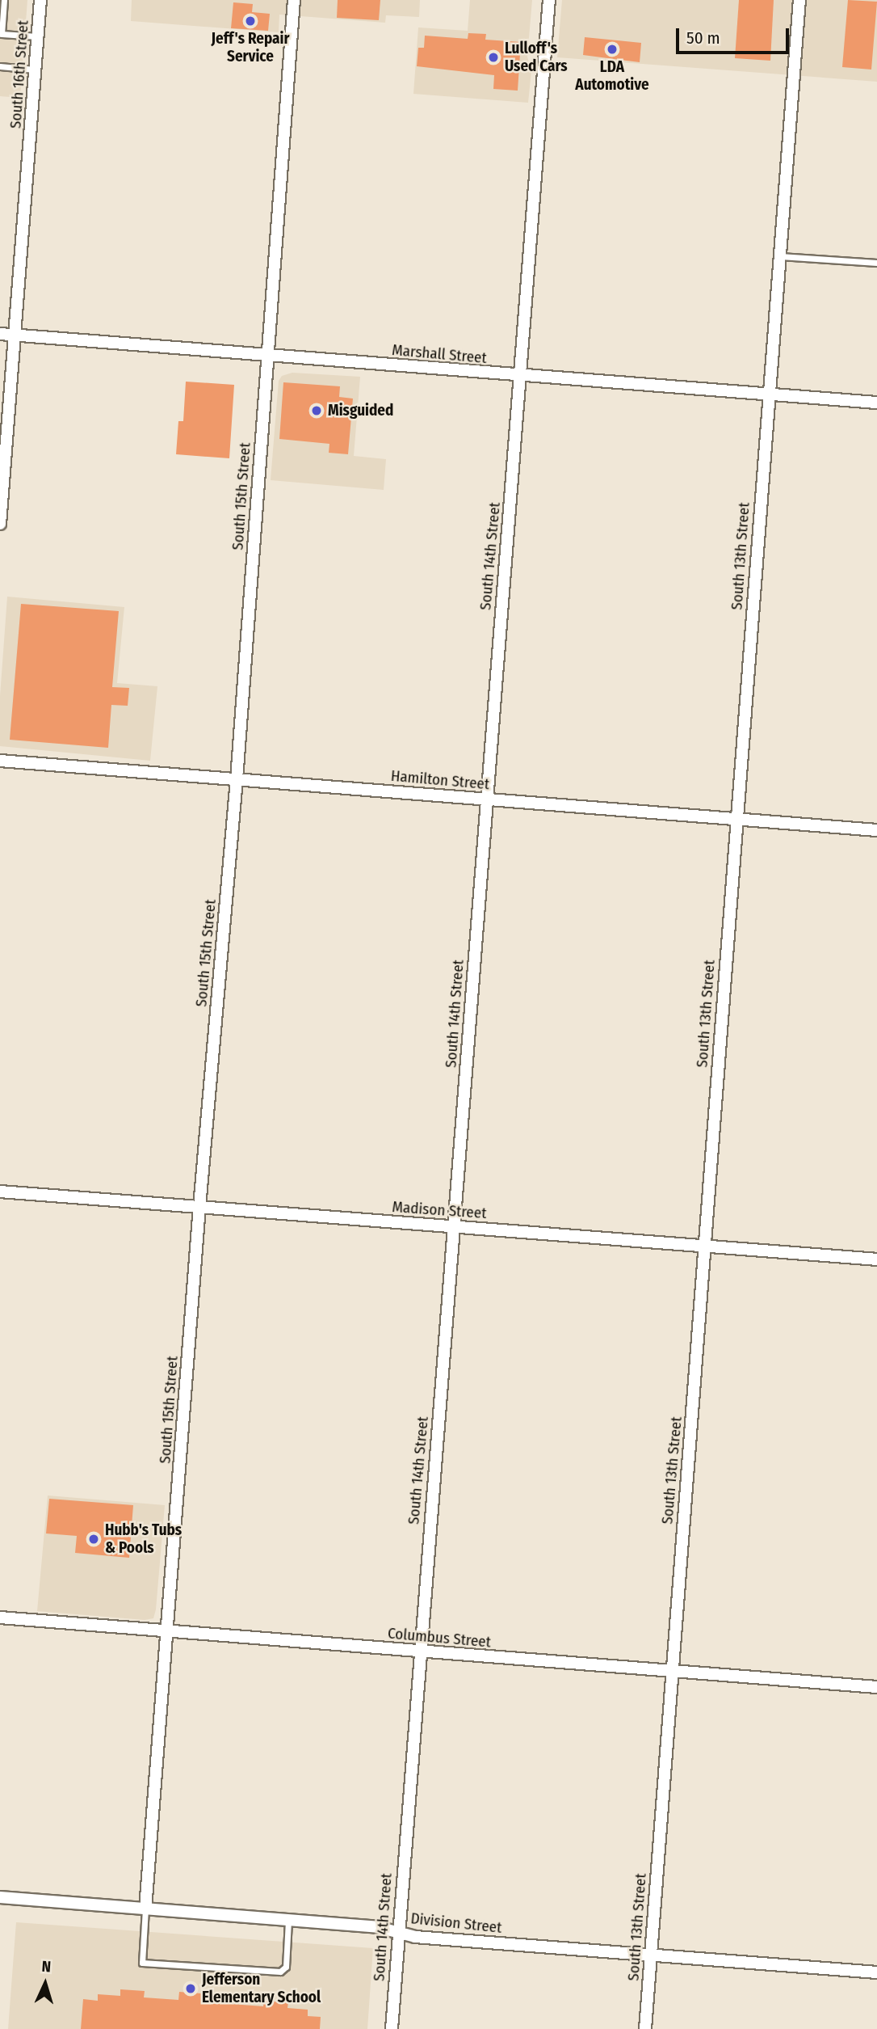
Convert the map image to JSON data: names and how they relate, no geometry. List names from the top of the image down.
{
  "streets": {
    "street": [
      "South 16th Street",
      "Marshall Street",
      "South 15th Street",
      "South 14th Street",
      "South 13th Street",
      "Hamilton Street",
      "Madison Street",
      "Columbus Street",
      "Division Street"
    ]
  },
  "crossings": [
    ["South 16th Street", "Marshall Street"],
    ["Marshall Street", "South 15th Street"],
    ["Marshall Street", "South 14th Street"],
    ["Marshall Street", "South 13th Street"],
    ["South 15th Street", "Hamilton Street"],
    ["South 15th Street", "Madison Street"],
    ["South 15th Street", "Columbus Street"],
    ["South 15th Street", "Division Street"],
    ["South 14th Street", "Hamilton Street"],
    ["South 14th Street", "Madison Street"],
    ["South 14th Street", "Columbus Street"],
    ["South 14th Street", "Division Street"],
    ["South 13th Street", "Hamilton Street"],
    ["South 13th Street", "Madison Street"],
    ["South 13th Street", "Columbus Street"],
    ["South 13th Street", "Division Street"]
  ],
  "places": [
    "Jeff's Repair Service",
    "LDA Automotive",
    "Lulloff's Used Cars",
    "Misguided",
    "Hubb's Tubs & Pools",
    "Jefferson Elementary School"
  ],
  "scale_bar": "50 m",
  "north": "top"
}
